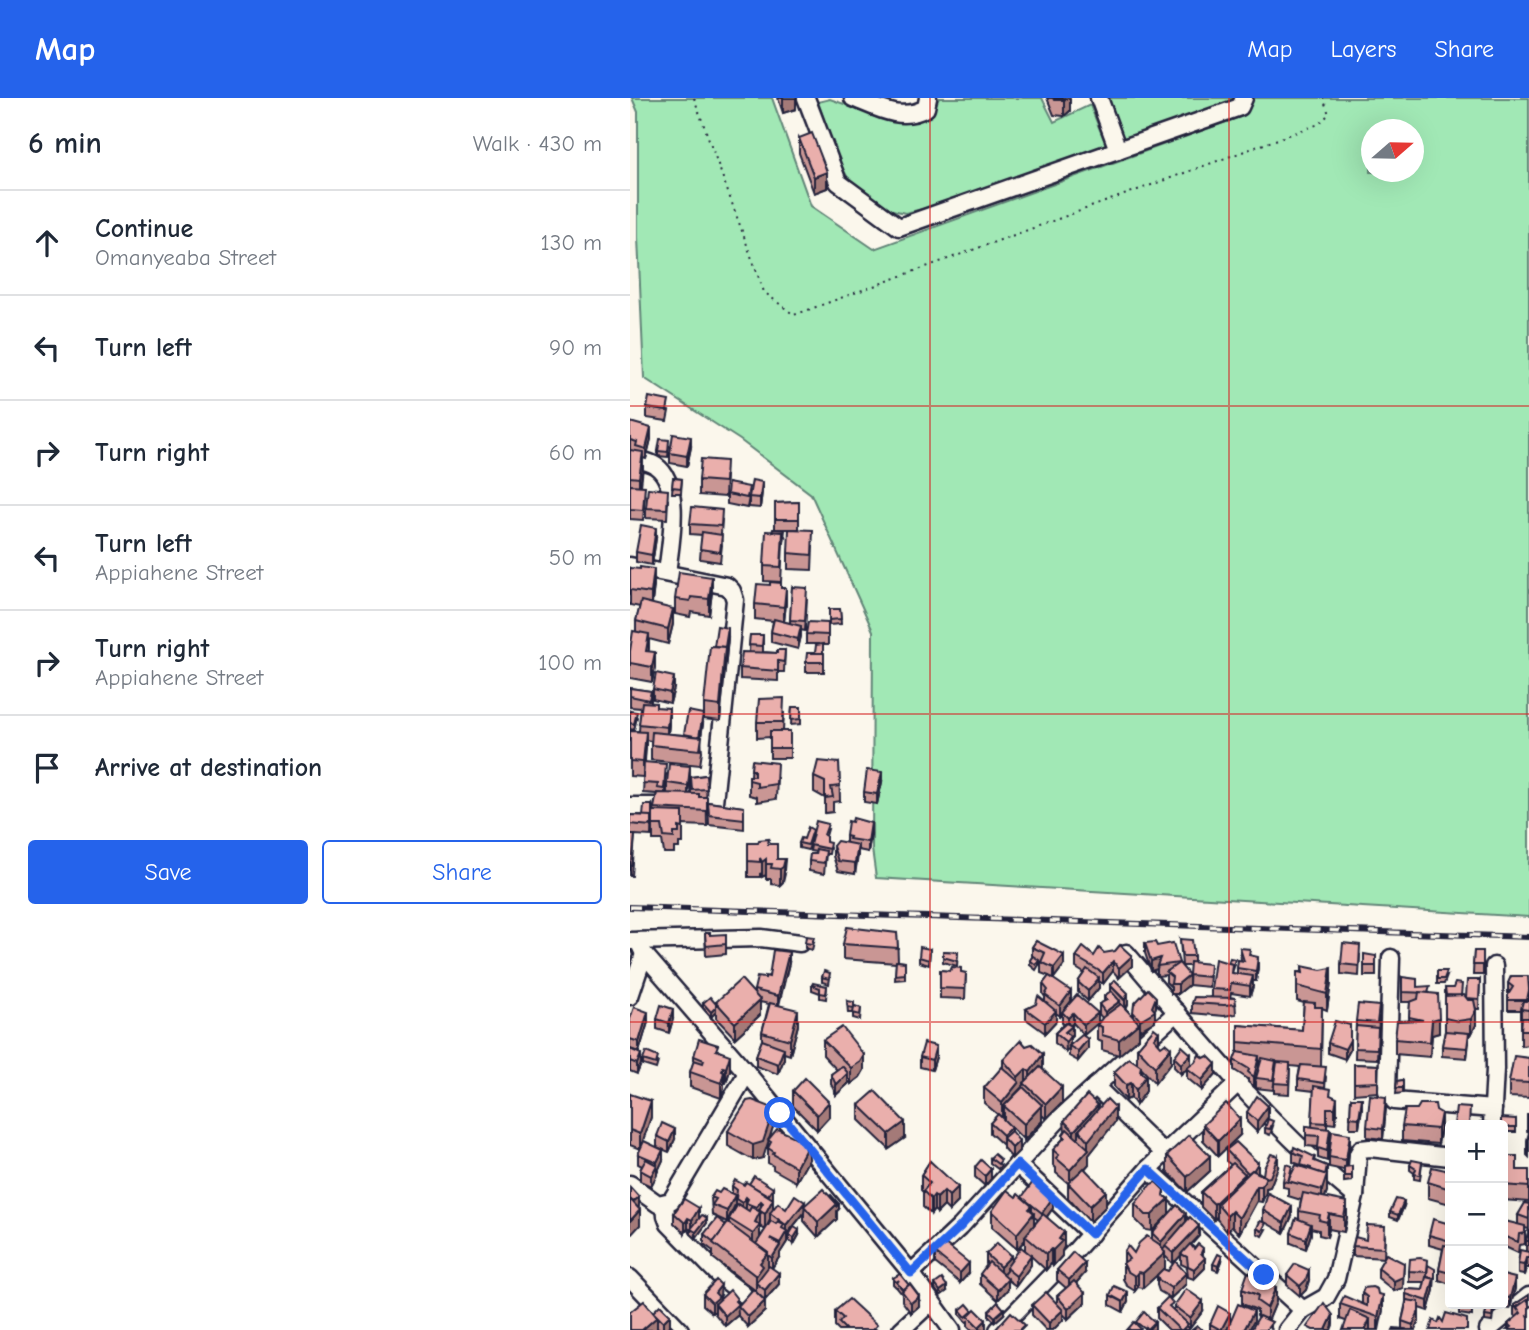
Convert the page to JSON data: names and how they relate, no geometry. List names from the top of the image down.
{
  "north": "right",
  "page": {
    "header": "Map",
    "nav": ["Map", "Layers", "Share"],
    "heading": ["6 min", "Walk · 430 m"],
    "list": [
      ["Continue", "Omanyeaba Street", "130 m"],
      ["Turn left", "90 m"],
      ["Turn right", "60 m"],
      ["Turn left", "Appiahene Street", "50 m"],
      ["Turn right", "Appiahene Street", "100 m"],
      "Arrive at destination"
    ],
    "buttons": ["Save", "Share"],
    "map_buttons": ["+", "−"]
  }
}
